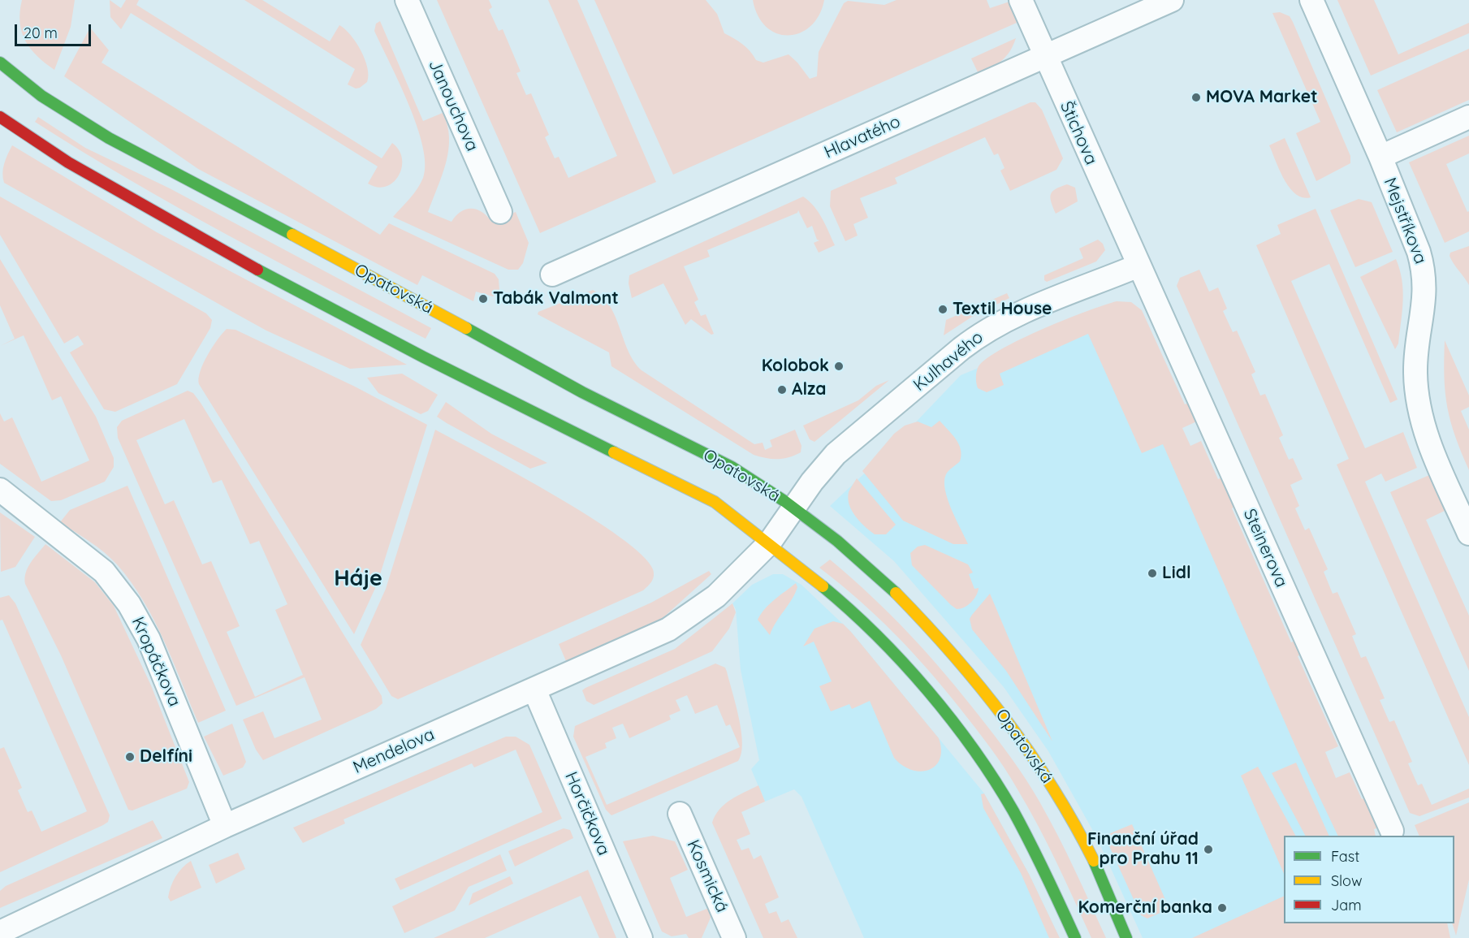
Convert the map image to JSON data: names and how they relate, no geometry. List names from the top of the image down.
{
  "streets": {
    "main road": ["Opatovská"],
    "street": [
      "Janouchova",
      "Štichova",
      "Hlavatého",
      "Mejstříkova",
      "Kulhavého",
      "Steinerova",
      "Kropáčkova",
      "Mendelova",
      "Horčičkova",
      "Kosmická"
    ]
  },
  "crossings": [
    ["Štichova", "Hlavatého"],
    ["Štichova", "Kulhavého"],
    ["Štichova", "Steinerova"],
    ["Opatovská", "Kulhavého"],
    ["Opatovská", "Mendelova"],
    ["Kulhavého", "Steinerova"],
    ["Kropáčkova", "Mendelova"],
    ["Mendelova", "Horčičkova"]
  ],
  "districts": ["Háje"],
  "places": [
    "MOVA Market",
    "Tabák Valmont",
    "Textil House",
    "Kolobok",
    "Alza",
    "Lidl",
    "Delfíni",
    "Finanční úřad pro Prahu 11",
    "Komerční banka"
  ],
  "legend": ["Fast", "Slow", "Jam"],
  "scale_bar": "20 m"
}
